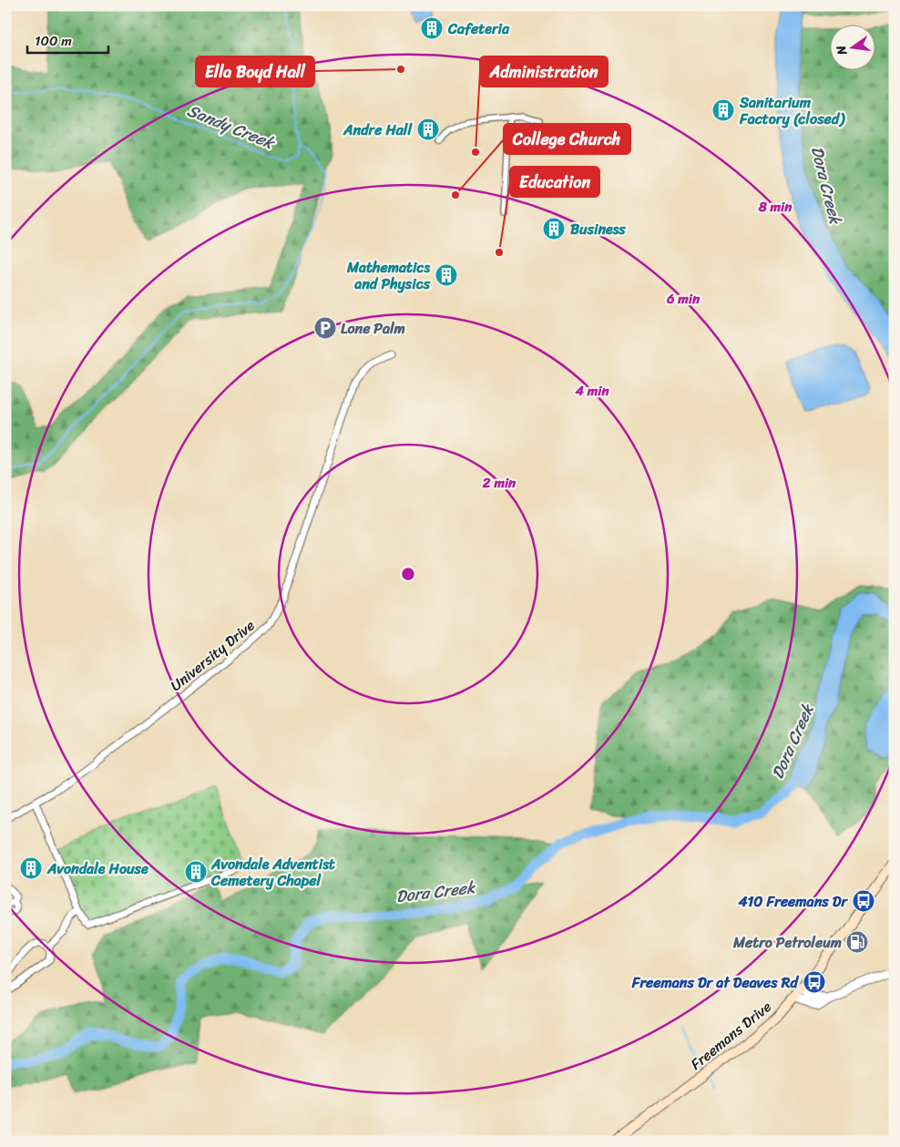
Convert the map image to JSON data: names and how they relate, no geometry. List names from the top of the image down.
{
  "streets": {
    "main road": ["Freemans Drive"],
    "street": ["University Drive"]
  },
  "water": ["Sandy Creek", "Dora Creek"],
  "places": {
    "building": [
      "Cafeteria",
      "Sanitarium Factory (closed)",
      "Andre Hall",
      "Business",
      "Mathematics and Physics",
      "Avondale House",
      "Avondale Adventist Cemetery Chapel"
    ],
    "other": [
      "Ella Boyd Hall",
      "Administration",
      "College Church",
      "Education"
    ],
    "parking": ["Lone Palm"],
    "bus stop": ["410 Freemans Dr", "Freemans Dr at Deaves Rd"],
    "fuel station": ["Metro Petroleum"]
  },
  "scale_bar": "100 m",
  "north": "left",
  "rings": [
    "8 min",
    "6 min",
    "4 min",
    "2 min"
  ]
}
